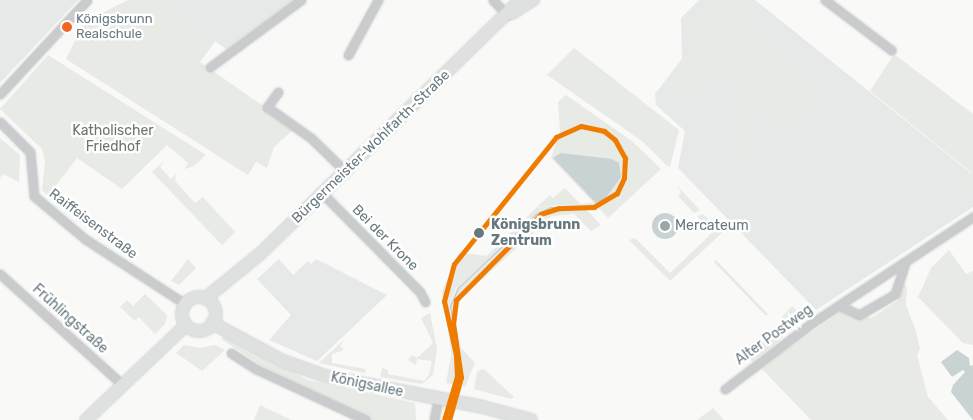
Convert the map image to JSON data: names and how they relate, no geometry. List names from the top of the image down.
{
  "streets": {
    "street": [
      "Bürgermeister-Wohlfarth-Straße",
      "Raiffeisenstraße",
      "Bei der Krone",
      "Frühlingstraße",
      "Alter Postweg",
      "Königsallee"
    ]
  },
  "crossings": [
    ["Bürgermeister-Wohlfarth-Straße", "Raiffeisenstraße"],
    ["Bürgermeister-Wohlfarth-Straße", "Bei der Krone"],
    ["Bürgermeister-Wohlfarth-Straße", "Königsallee"],
    ["Raiffeisenstraße", "Königsallee"]
  ],
  "parks": ["Katholischer Friedhof"],
  "places": ["Königsbrunn Realschule", "Mercateum", "Königsbrunn Zentrum"]
}
